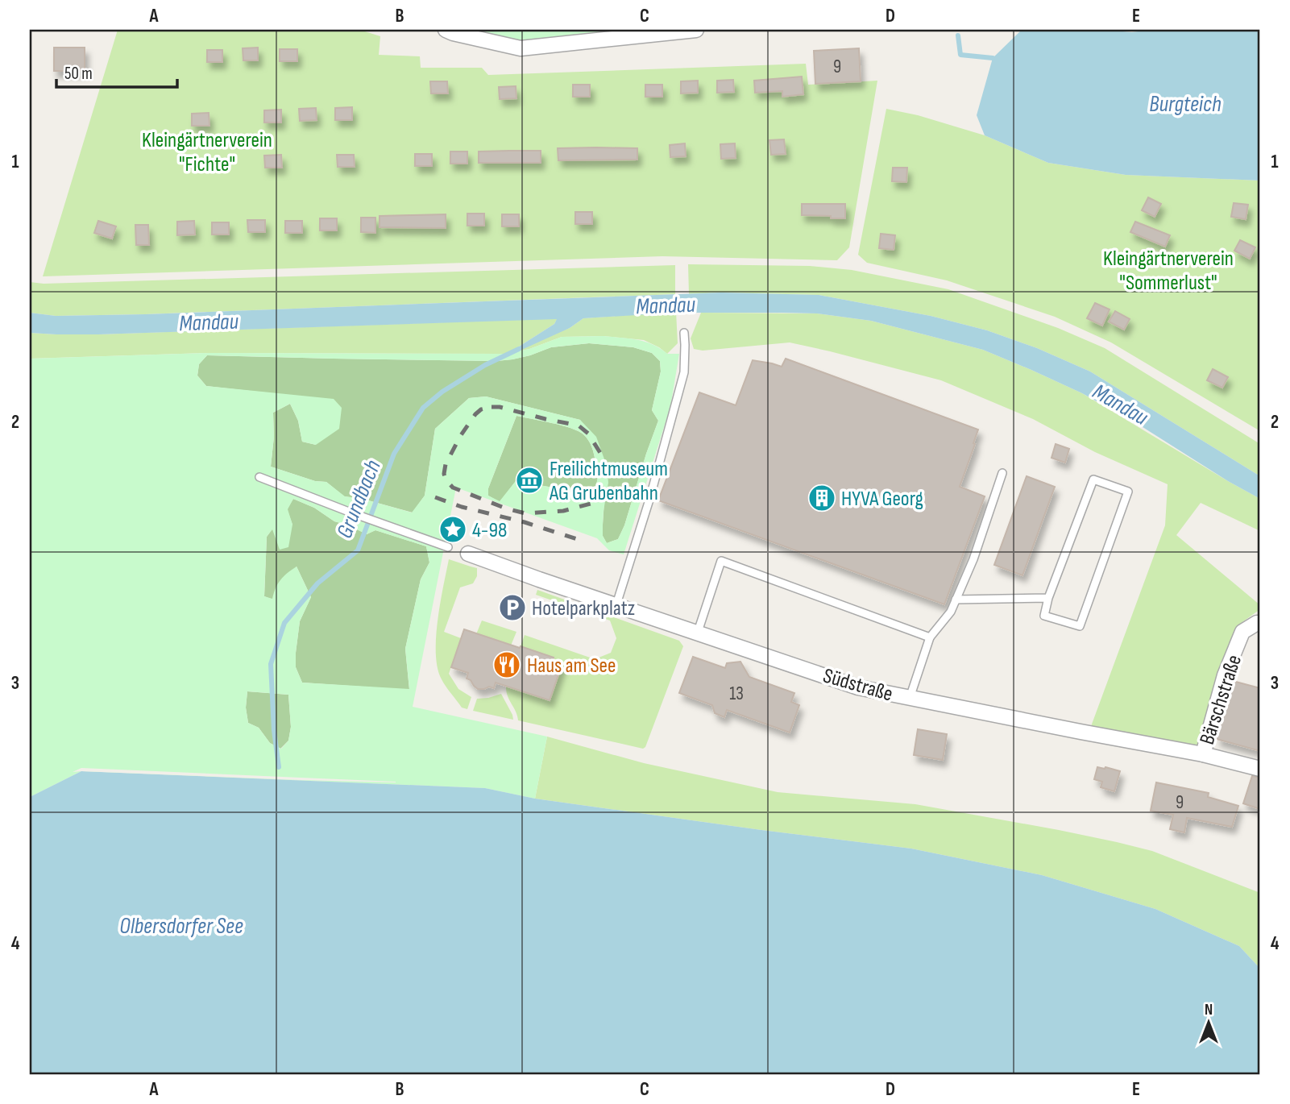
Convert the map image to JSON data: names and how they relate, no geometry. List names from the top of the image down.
{
  "streets": {
    "street": ["Südstraße", "Bärschstraße"]
  },
  "crossings": [
    ["Südstraße", "Bärschstraße"]
  ],
  "water": [
    "Burgteich",
    "Mandau",
    "Grundbach",
    "Olbersdorfer See"
  ],
  "parks": ["Kleingärtnerverein \"Fichte\"", "Kleingärtnerverein \"Sommerlust\""],
  "places": {
    "museum": ["Freilichtmuseum AG Grubenbahn"],
    "building": ["HYVA Georg"],
    "place": ["4-98"],
    "parking": ["Hotelparkplatz"],
    "restaurant": ["Haus am See"]
  },
  "house_numbers": ["9", "13", "9"],
  "scale_bar": "50 m",
  "north": "top",
  "grid": {
    "columns": [
      "A",
      "B",
      "C",
      "D",
      "E"
    ],
    "rows": [
      "1",
      "2",
      "3",
      "4"
    ]
  }
}
